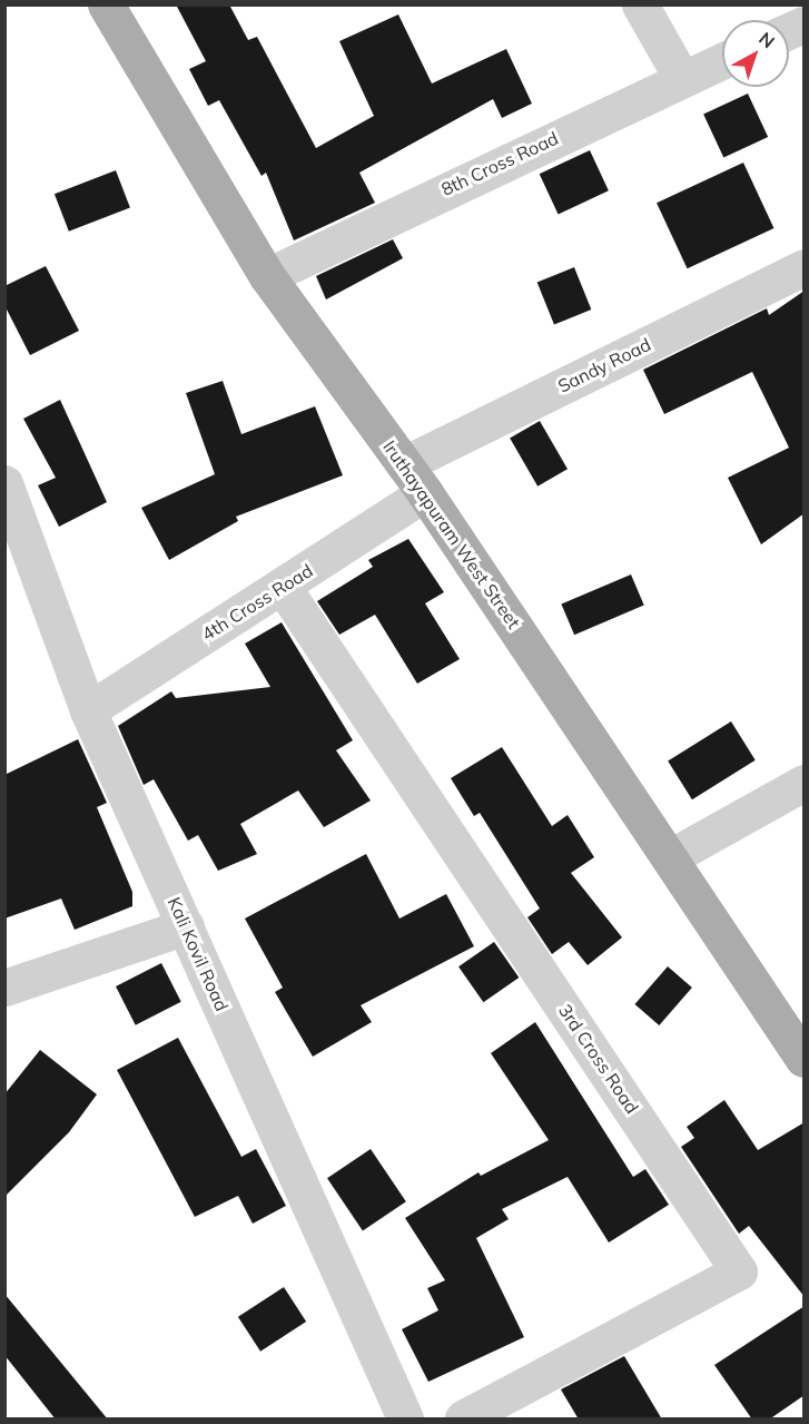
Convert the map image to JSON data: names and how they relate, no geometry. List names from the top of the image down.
{
  "streets": {
    "main road": ["Iruthayapuram West Street"],
    "street": [
      "8th Cross Road",
      "Sandy Road",
      "4th Cross Road",
      "Kali Kovil Road",
      "3rd Cross Road"
    ]
  },
  "crossings": [
    ["8th Cross Road", "Iruthayapuram West Street"],
    ["Sandy Road", "Iruthayapuram West Street"],
    ["Sandy Road", "4th Cross Road"],
    ["Iruthayapuram West Street", "4th Cross Road"],
    ["4th Cross Road", "Kali Kovil Road"],
    ["4th Cross Road", "3rd Cross Road"]
  ],
  "north": "top right"
}
